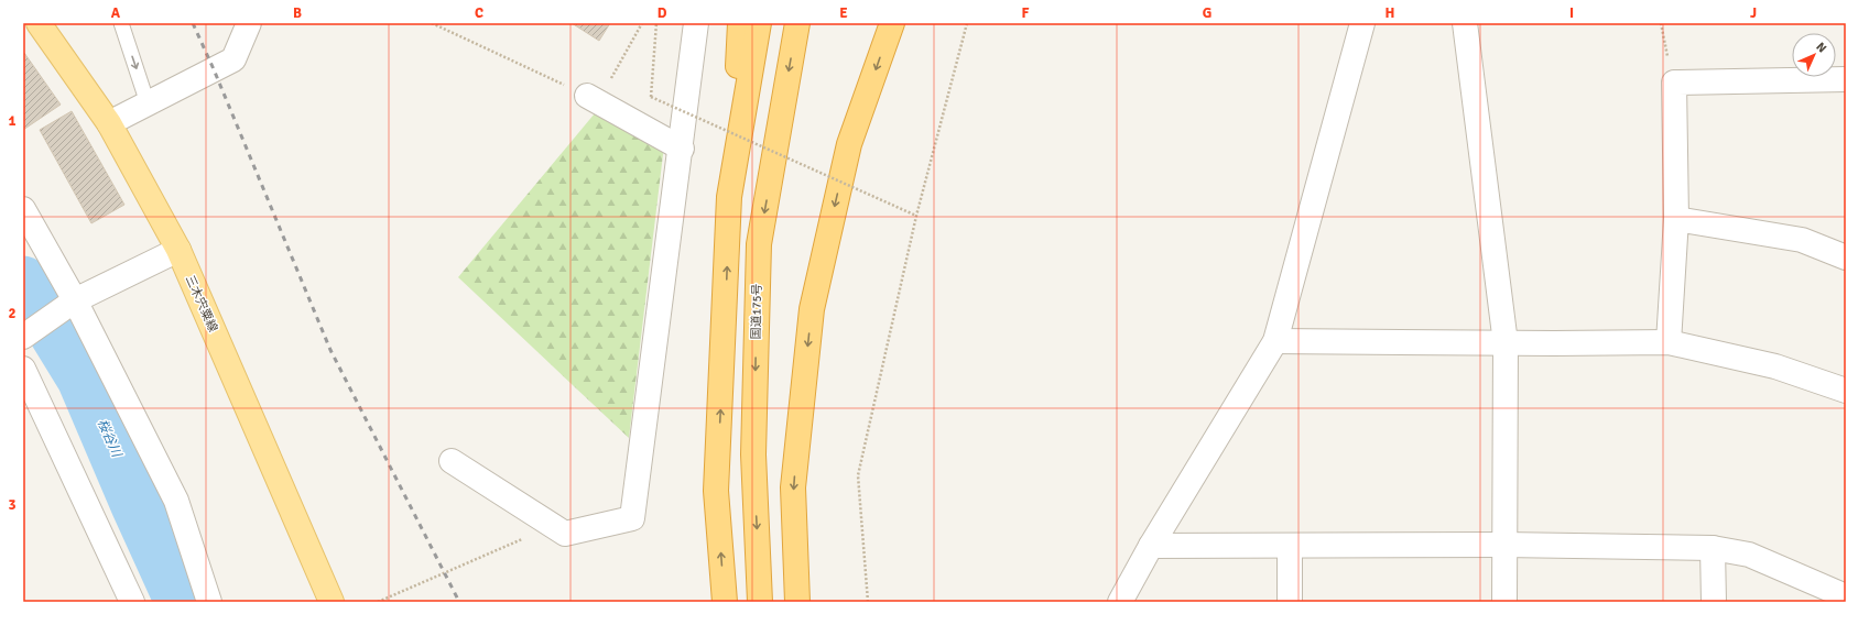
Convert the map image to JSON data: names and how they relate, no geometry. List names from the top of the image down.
{
  "streets": {
    "highway": ["国道175号"],
    "main road": ["三木宍粟線"]
  },
  "water": ["桜谷川"],
  "north": "top right",
  "grid": {
    "columns": [
      "A",
      "B",
      "C",
      "D",
      "E",
      "F",
      "G",
      "H",
      "I",
      "J"
    ],
    "rows": ["1", "2", "3"]
  }
}
